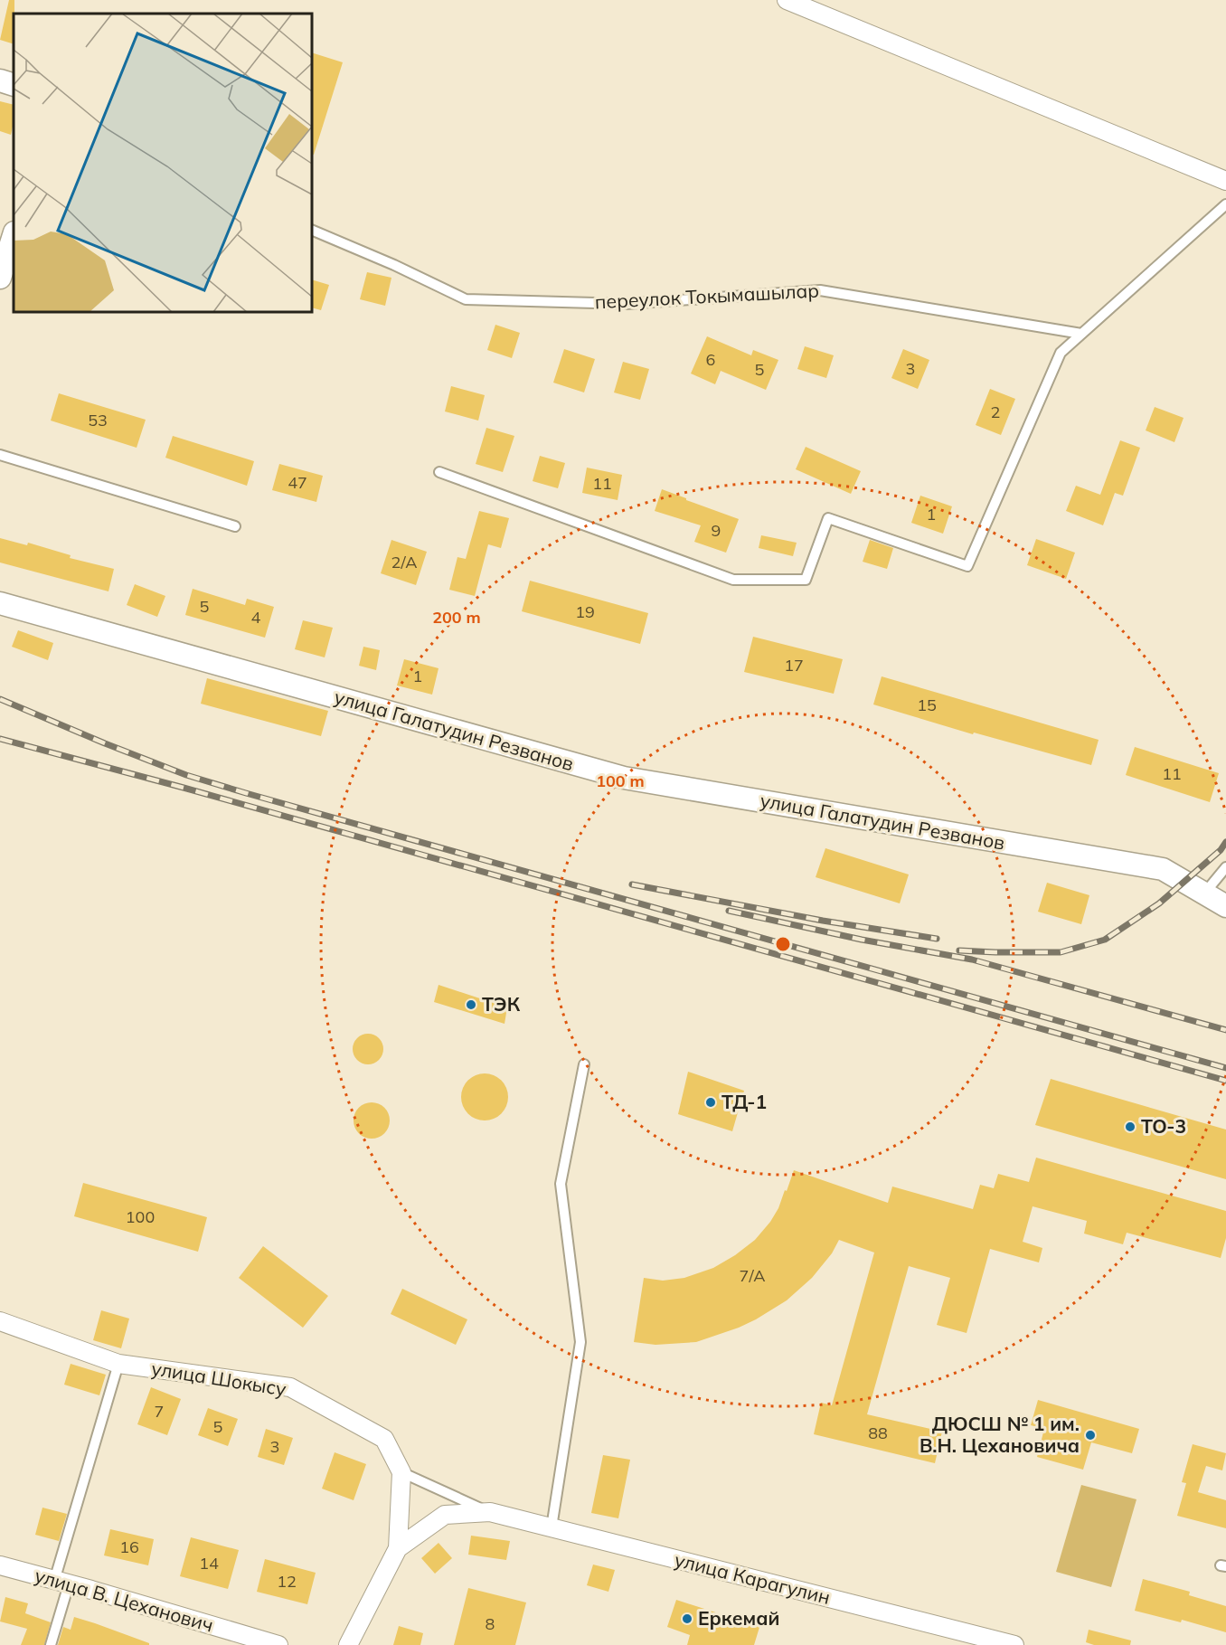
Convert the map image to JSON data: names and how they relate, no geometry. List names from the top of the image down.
{
  "streets": {
    "street": [
      "улица Галатудин Резванов",
      "улица Шокысу",
      "улица Карагулин",
      "улица В. Цеханович"
    ],
    "lane": ["переулок Токымашылар"]
  },
  "crossings": [
    ["улица Шокысу", "улица Карагулин"]
  ],
  "places": [
    "ТЭК",
    "ТД-1",
    "ТО-3",
    "ДЮСШ № 1 им. В.Н. Цехановича",
    "Еркемай"
  ],
  "house_numbers": [
    "6",
    "3",
    "5",
    "2",
    "53",
    "47",
    "11",
    "1",
    "9",
    "2/А",
    "5",
    "19",
    "4",
    "17",
    "1",
    "15",
    "11",
    "100",
    "7/А",
    "7",
    "5",
    "88",
    "3",
    "16",
    "14",
    "12",
    "8"
  ],
  "rings": ["200 m", "100 m"]
}
